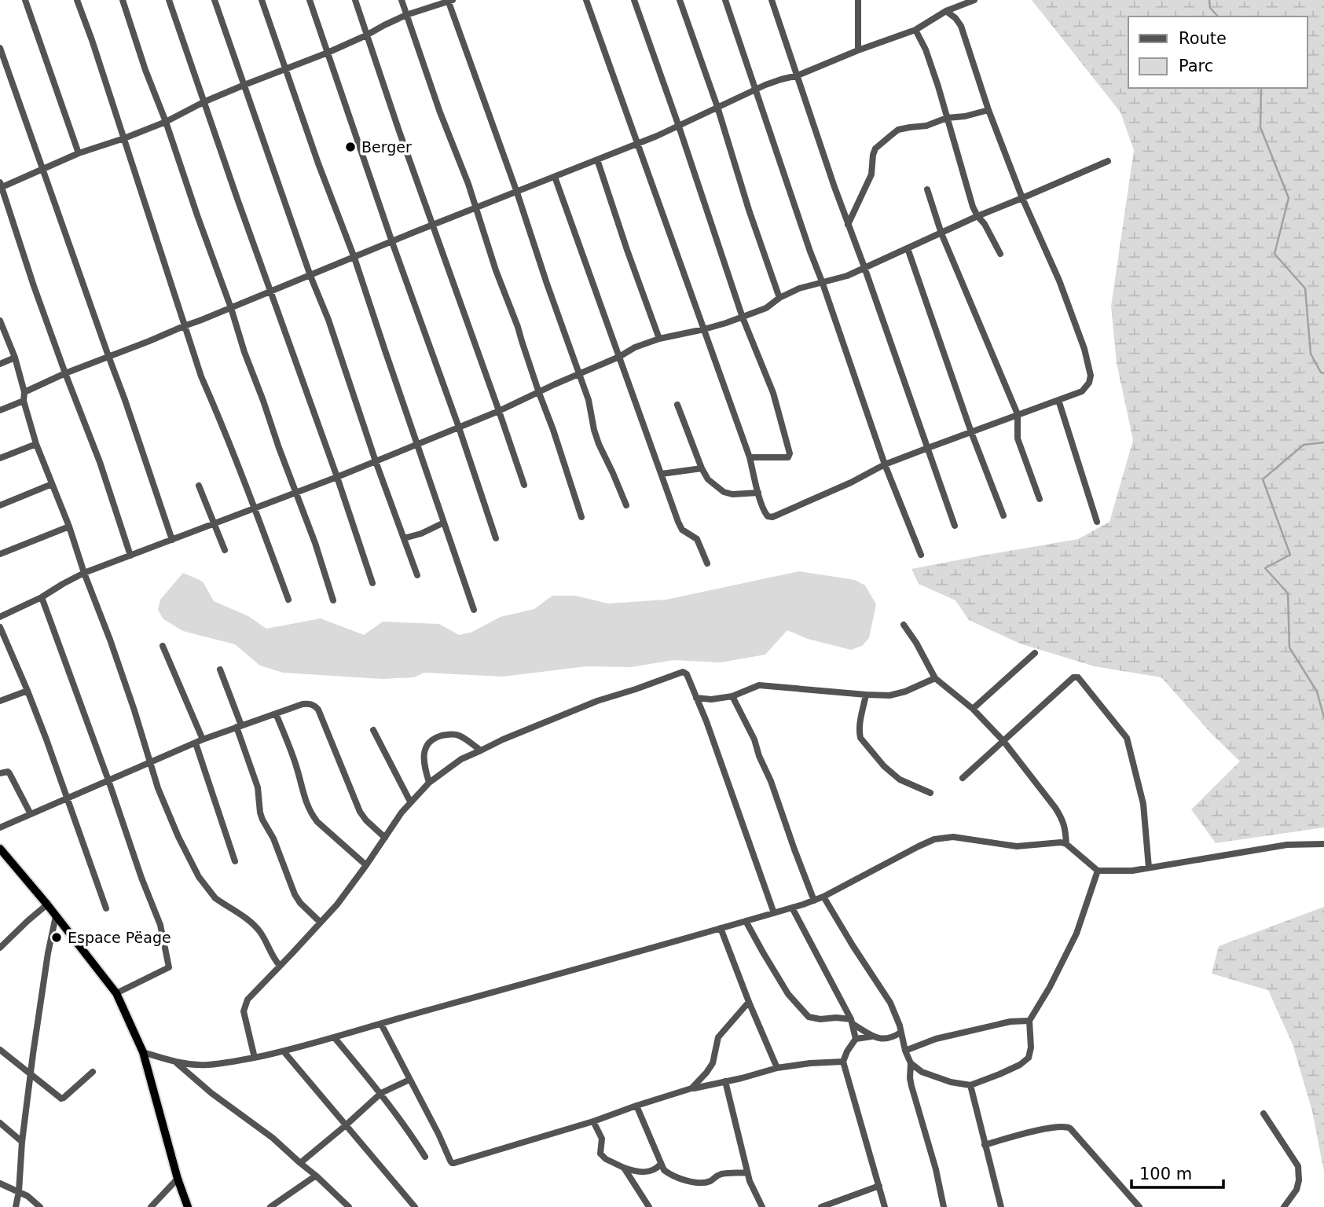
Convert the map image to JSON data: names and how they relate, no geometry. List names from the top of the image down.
{
  "places": ["Berger", "Espace Pëage"],
  "legend": ["Route", "Parc"],
  "scale_bar": "100 m"
}
